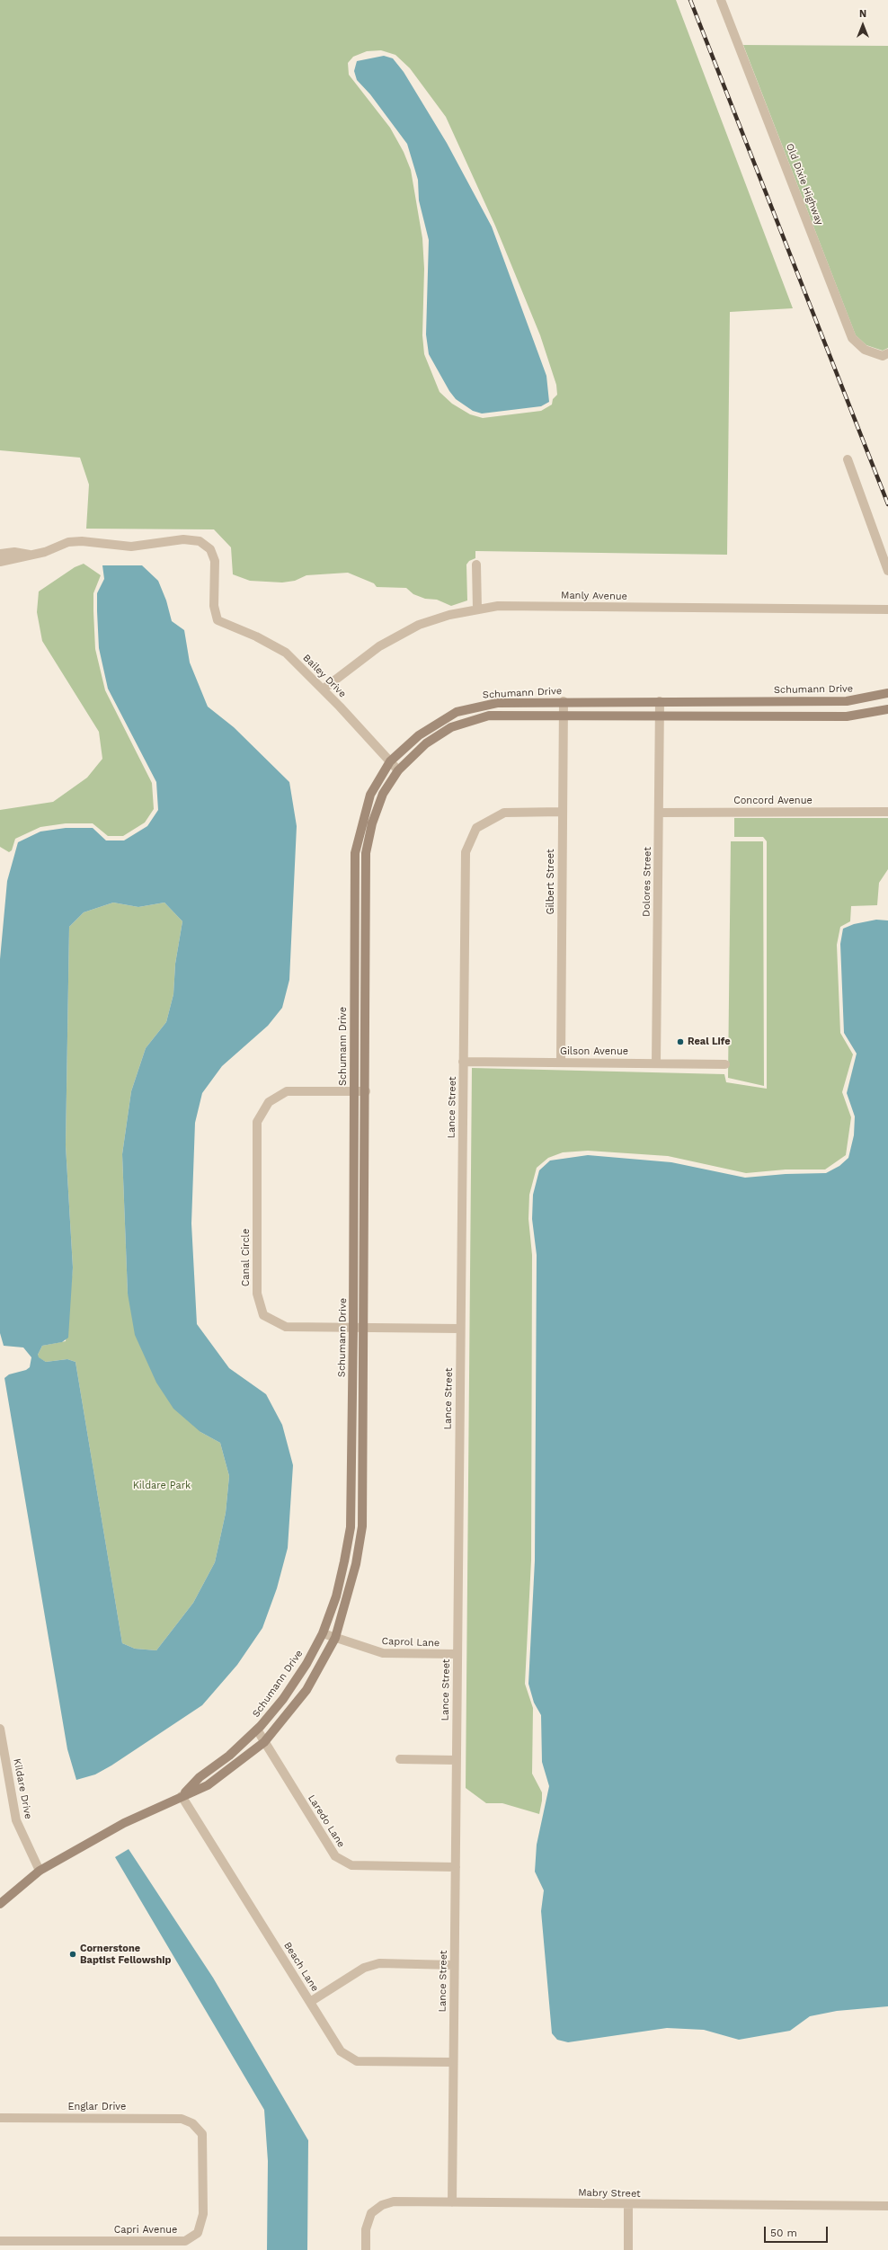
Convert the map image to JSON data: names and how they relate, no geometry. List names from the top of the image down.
{
  "streets": {
    "street": [
      "Old Dixie Highway",
      "Manly Avenue",
      "Bailey Drive",
      "Schumann Drive",
      "Concord Avenue",
      "Gilbert Street",
      "Dolores Street",
      "Gilson Avenue",
      "Lance Street",
      "Canal Circle",
      "Caprol Lane",
      "Kildare Drive",
      "Laredo Lane",
      "Beach Lane",
      "Englar Drive",
      "Mabry Street",
      "Capri Avenue"
    ]
  },
  "crossings": [
    ["Manly Avenue", "Bailey Drive"],
    ["Bailey Drive", "Schumann Drive"],
    ["Schumann Drive", "Gilbert Street"],
    ["Schumann Drive", "Dolores Street"],
    ["Schumann Drive", "Canal Circle"],
    ["Schumann Drive", "Caprol Lane"],
    ["Schumann Drive", "Kildare Drive"],
    ["Schumann Drive", "Laredo Lane"],
    ["Schumann Drive", "Beach Lane"],
    ["Concord Avenue", "Dolores Street"],
    ["Gilbert Street", "Gilson Avenue"],
    ["Gilbert Street", "Lance Street"],
    ["Dolores Street", "Gilson Avenue"],
    ["Gilson Avenue", "Lance Street"],
    ["Lance Street", "Canal Circle"],
    ["Lance Street", "Caprol Lane"],
    ["Lance Street", "Laredo Lane"],
    ["Lance Street", "Beach Lane"],
    ["Lance Street", "Mabry Street"],
    ["Englar Drive", "Capri Avenue"]
  ],
  "parks": ["Kildare Park"],
  "places": ["Real Life", "Cornerstone Baptist Fellowship"],
  "scale_bar": "50 m",
  "north": "top"
}
